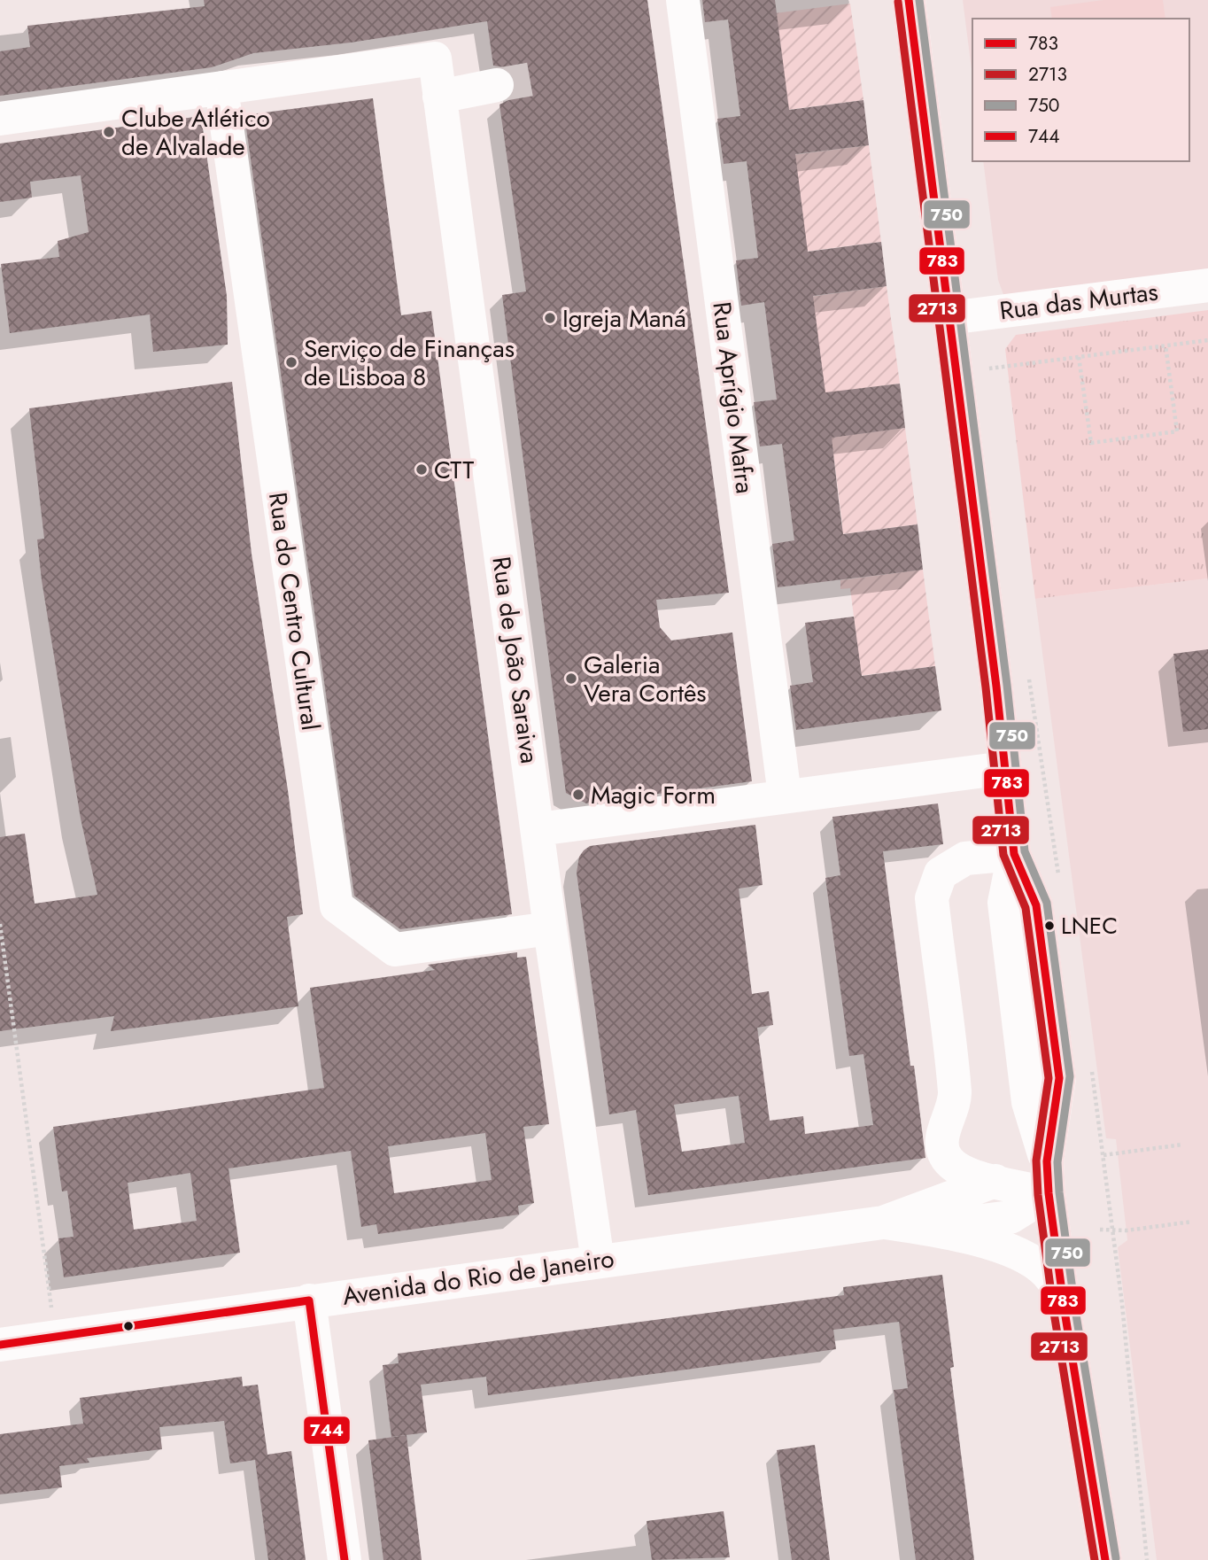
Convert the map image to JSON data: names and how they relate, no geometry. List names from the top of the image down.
{
  "streets": {
    "street": [
      "Rua das Murtas",
      "Rua Aprígio Mafra",
      "Rua do Centro Cultural",
      "Rua de João Saraiva",
      "Avenida do Rio de Janeiro"
    ]
  },
  "crossings": [
    ["Rua do Centro Cultural", "Rua de João Saraiva"],
    ["Rua de João Saraiva", "Avenida do Rio de Janeiro"]
  ],
  "places": [
    "Clube Atlético de Alvalade",
    "Igreja Maná",
    "Serviço de Finanças de Lisboa 8",
    "CTT",
    "Galeria Vera Cortês",
    "Magic Form",
    "LNEC"
  ],
  "lines": [
    "transit line 783",
    "transit line 750",
    "transit line 2713",
    "transit line 744"
  ],
  "legend": [
    "783",
    "2713",
    "750",
    "744"
  ]
}
